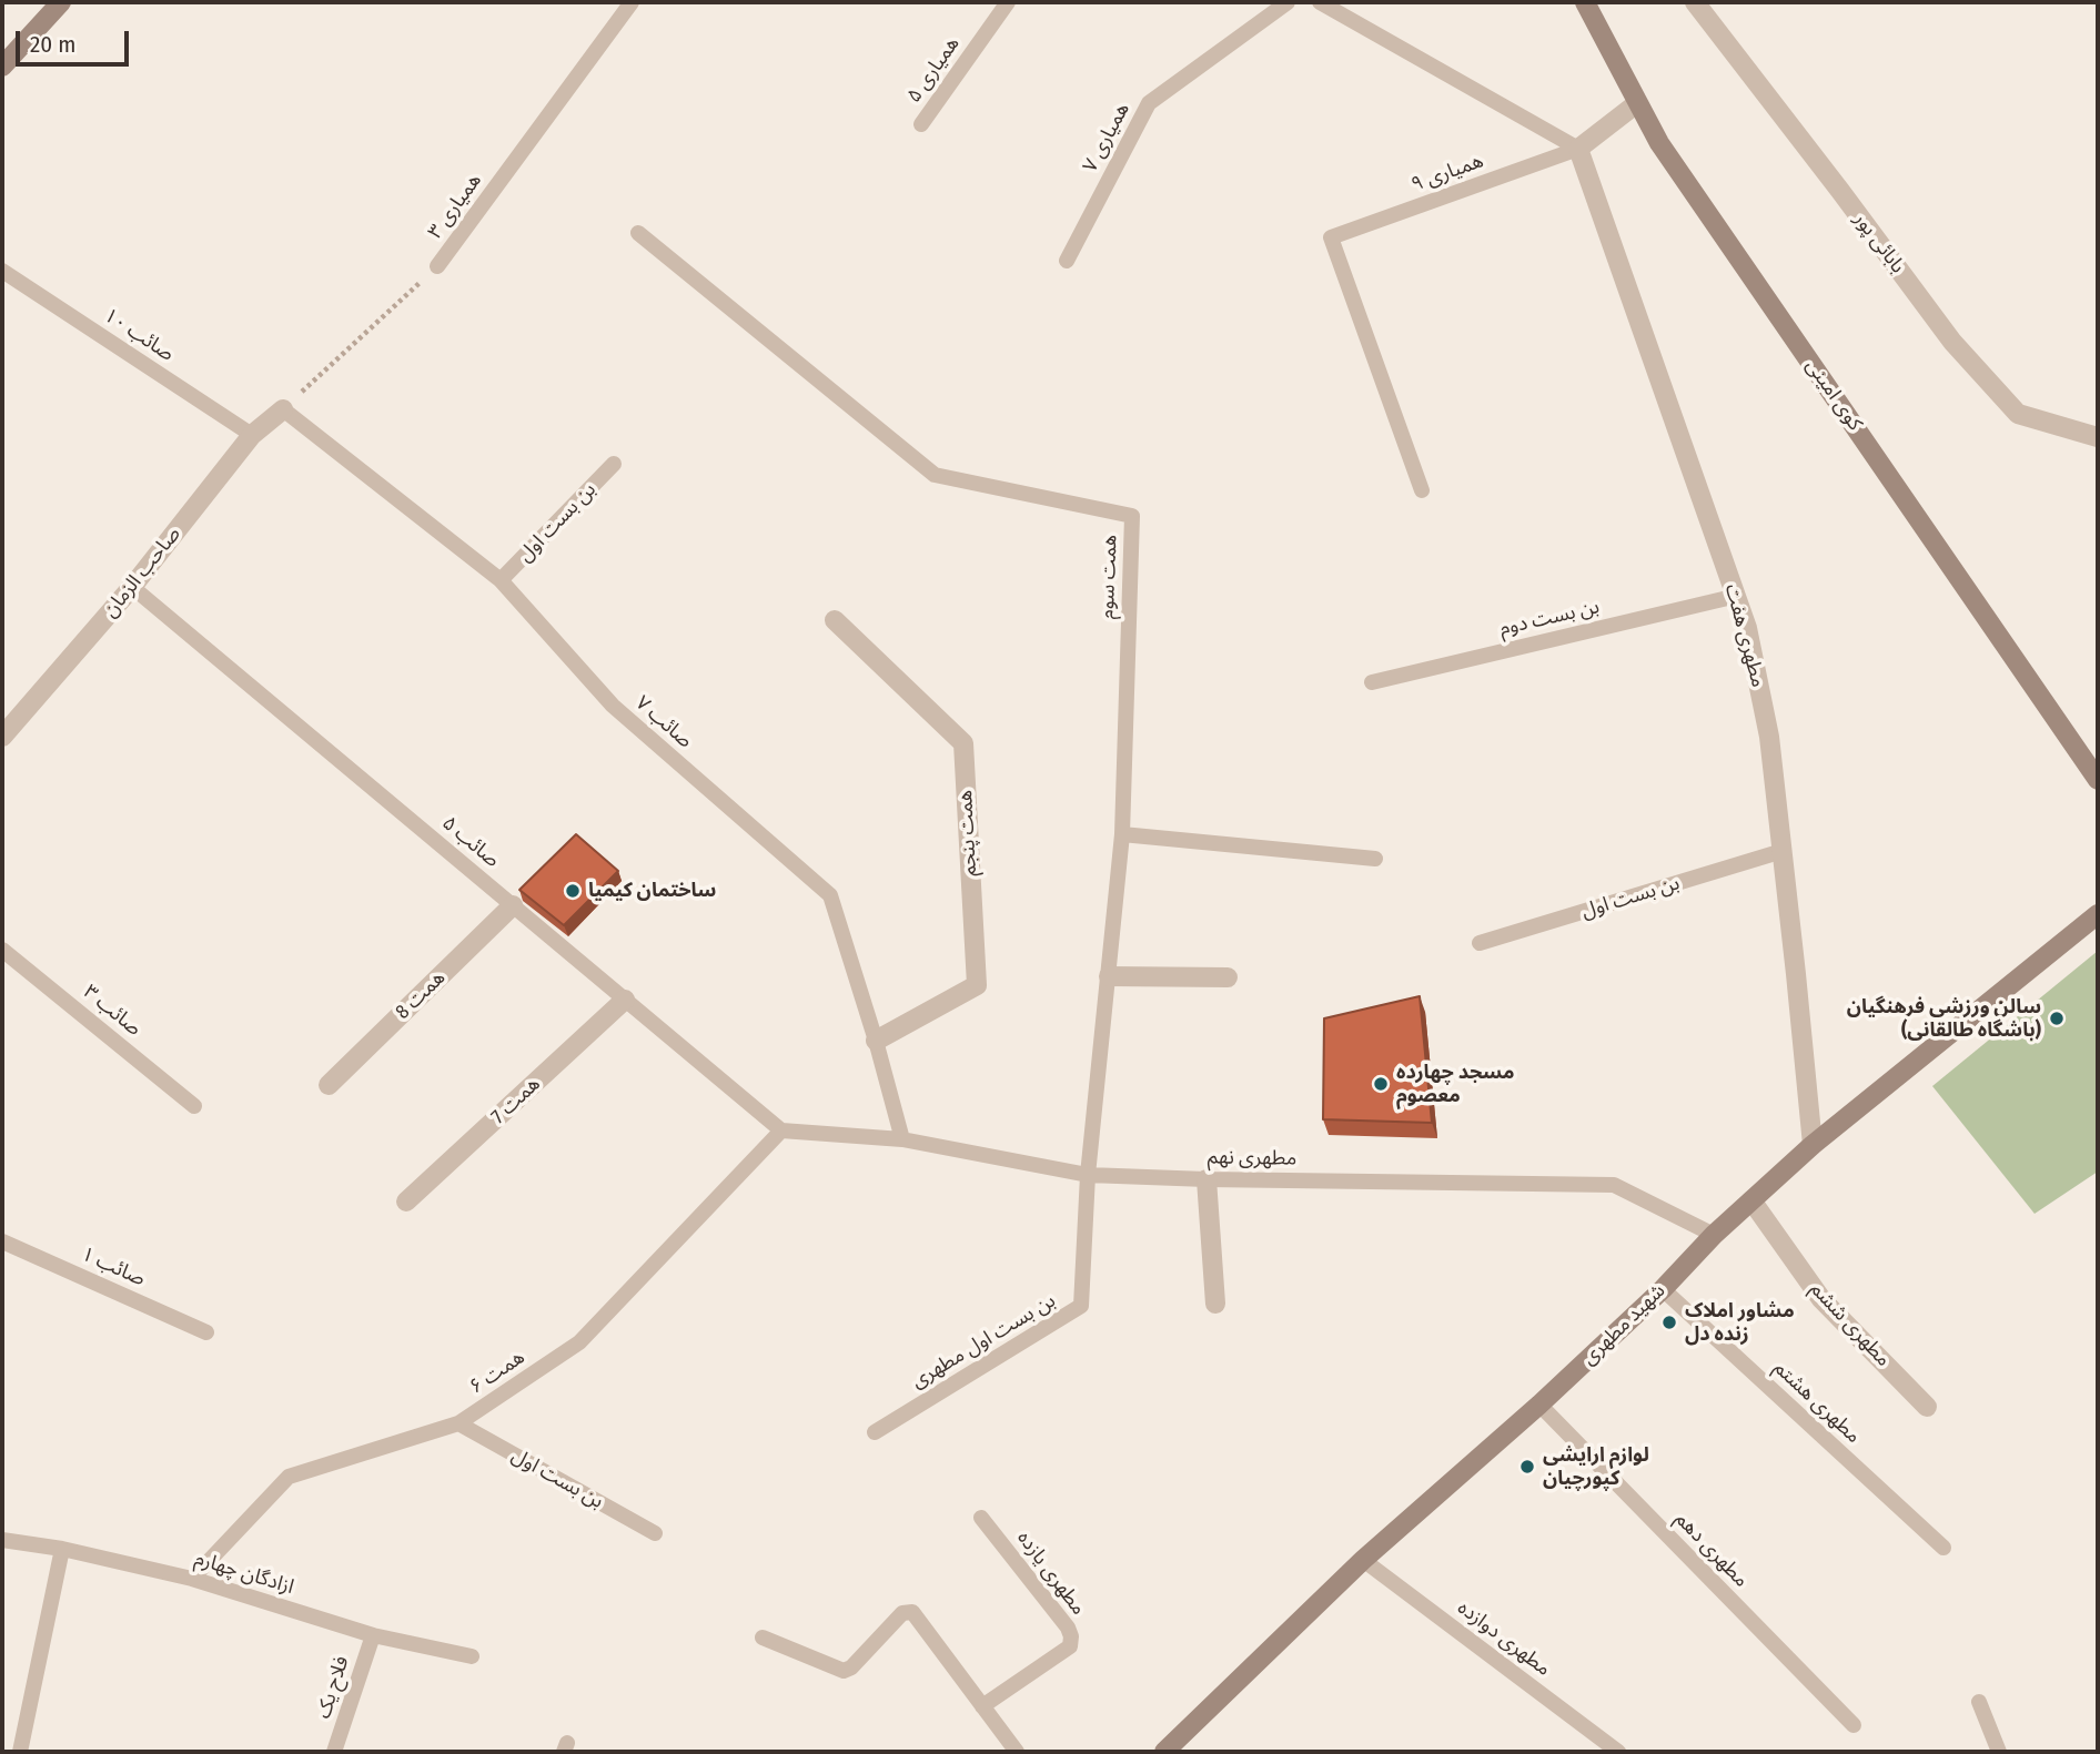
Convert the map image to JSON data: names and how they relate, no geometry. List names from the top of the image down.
{
  "streets": {
    "street": [
      "بابائی پور",
      "کوی امینی",
      "صاحب الزمان",
      "مطهری هفت",
      "همت پنجم",
      "همت 8",
      "همت 7",
      "شهید مطهری",
      "مطهری ششم"
    ],
    "lane": [
      "همیاری ۵",
      "همیاری ۷",
      "همیاری ۹",
      "همیاری ۳",
      "صائب ۱۰",
      "بن بست اول",
      "همت سوم",
      "بن بست دوم",
      "صائب ۷",
      "صائب ۵",
      "صائب ۳",
      "مطهری نهم",
      "صائب ۱",
      "بن بست اول مطهری",
      "همت ۶",
      "مطهری هشتم",
      "مطهری دهم",
      "ازادگان چهارم",
      "مطهری یازده",
      "مطهری دوازده",
      "فلاح یک"
    ]
  },
  "crossings": [
    ["همیاری ۹", "مطهری هفت"],
    ["همیاری ۳", "صاحب الزمان"],
    ["همیاری ۳", "صائب ۷"],
    ["صائب ۱۰", "صاحب الزمان"],
    ["بن بست اول", "مطهری هفت"],
    ["بن بست اول", "صائب ۷"],
    ["بن بست اول", "همت ۶"],
    ["صاحب الزمان", "صائب ۷"],
    ["صاحب الزمان", "صائب ۵"],
    ["همت سوم", "مطهری نهم"],
    ["همت سوم", "بن بست اول مطهری"],
    ["بن بست دوم", "مطهری هفت"],
    ["مطهری هفت", "شهید مطهری"],
    ["صائب ۷", "همت پنجم"],
    ["صائب ۷", "مطهری نهم"],
    ["صائب ۵", "همت 8"],
    ["صائب ۵", "همت 7"],
    ["صائب ۵", "مطهری نهم"],
    ["صائب ۵", "همت ۶"],
    ["مطهری نهم", "شهید مطهری"],
    ["مطهری نهم", "بن بست اول مطهری"],
    ["مطهری نهم", "همت ۶"],
    ["شهید مطهری", "مطهری ششم"],
    ["شهید مطهری", "مطهری هشتم"],
    ["شهید مطهری", "مطهری دهم"],
    ["شهید مطهری", "مطهری دوازده"],
    ["همت ۶", "ازادگان چهارم"],
    ["ازادگان چهارم", "فلاح یک"]
  ],
  "places": [
    "ساختمان کیمیا",
    "سالن ورزشی فرهنگیان (باشگاه طالقانی)",
    "مسجد چهارده معصوم",
    "مشاور املاک زنده دل",
    "لوازم ارایشی کپورچیان"
  ],
  "scale_bar": "20 m"
}
